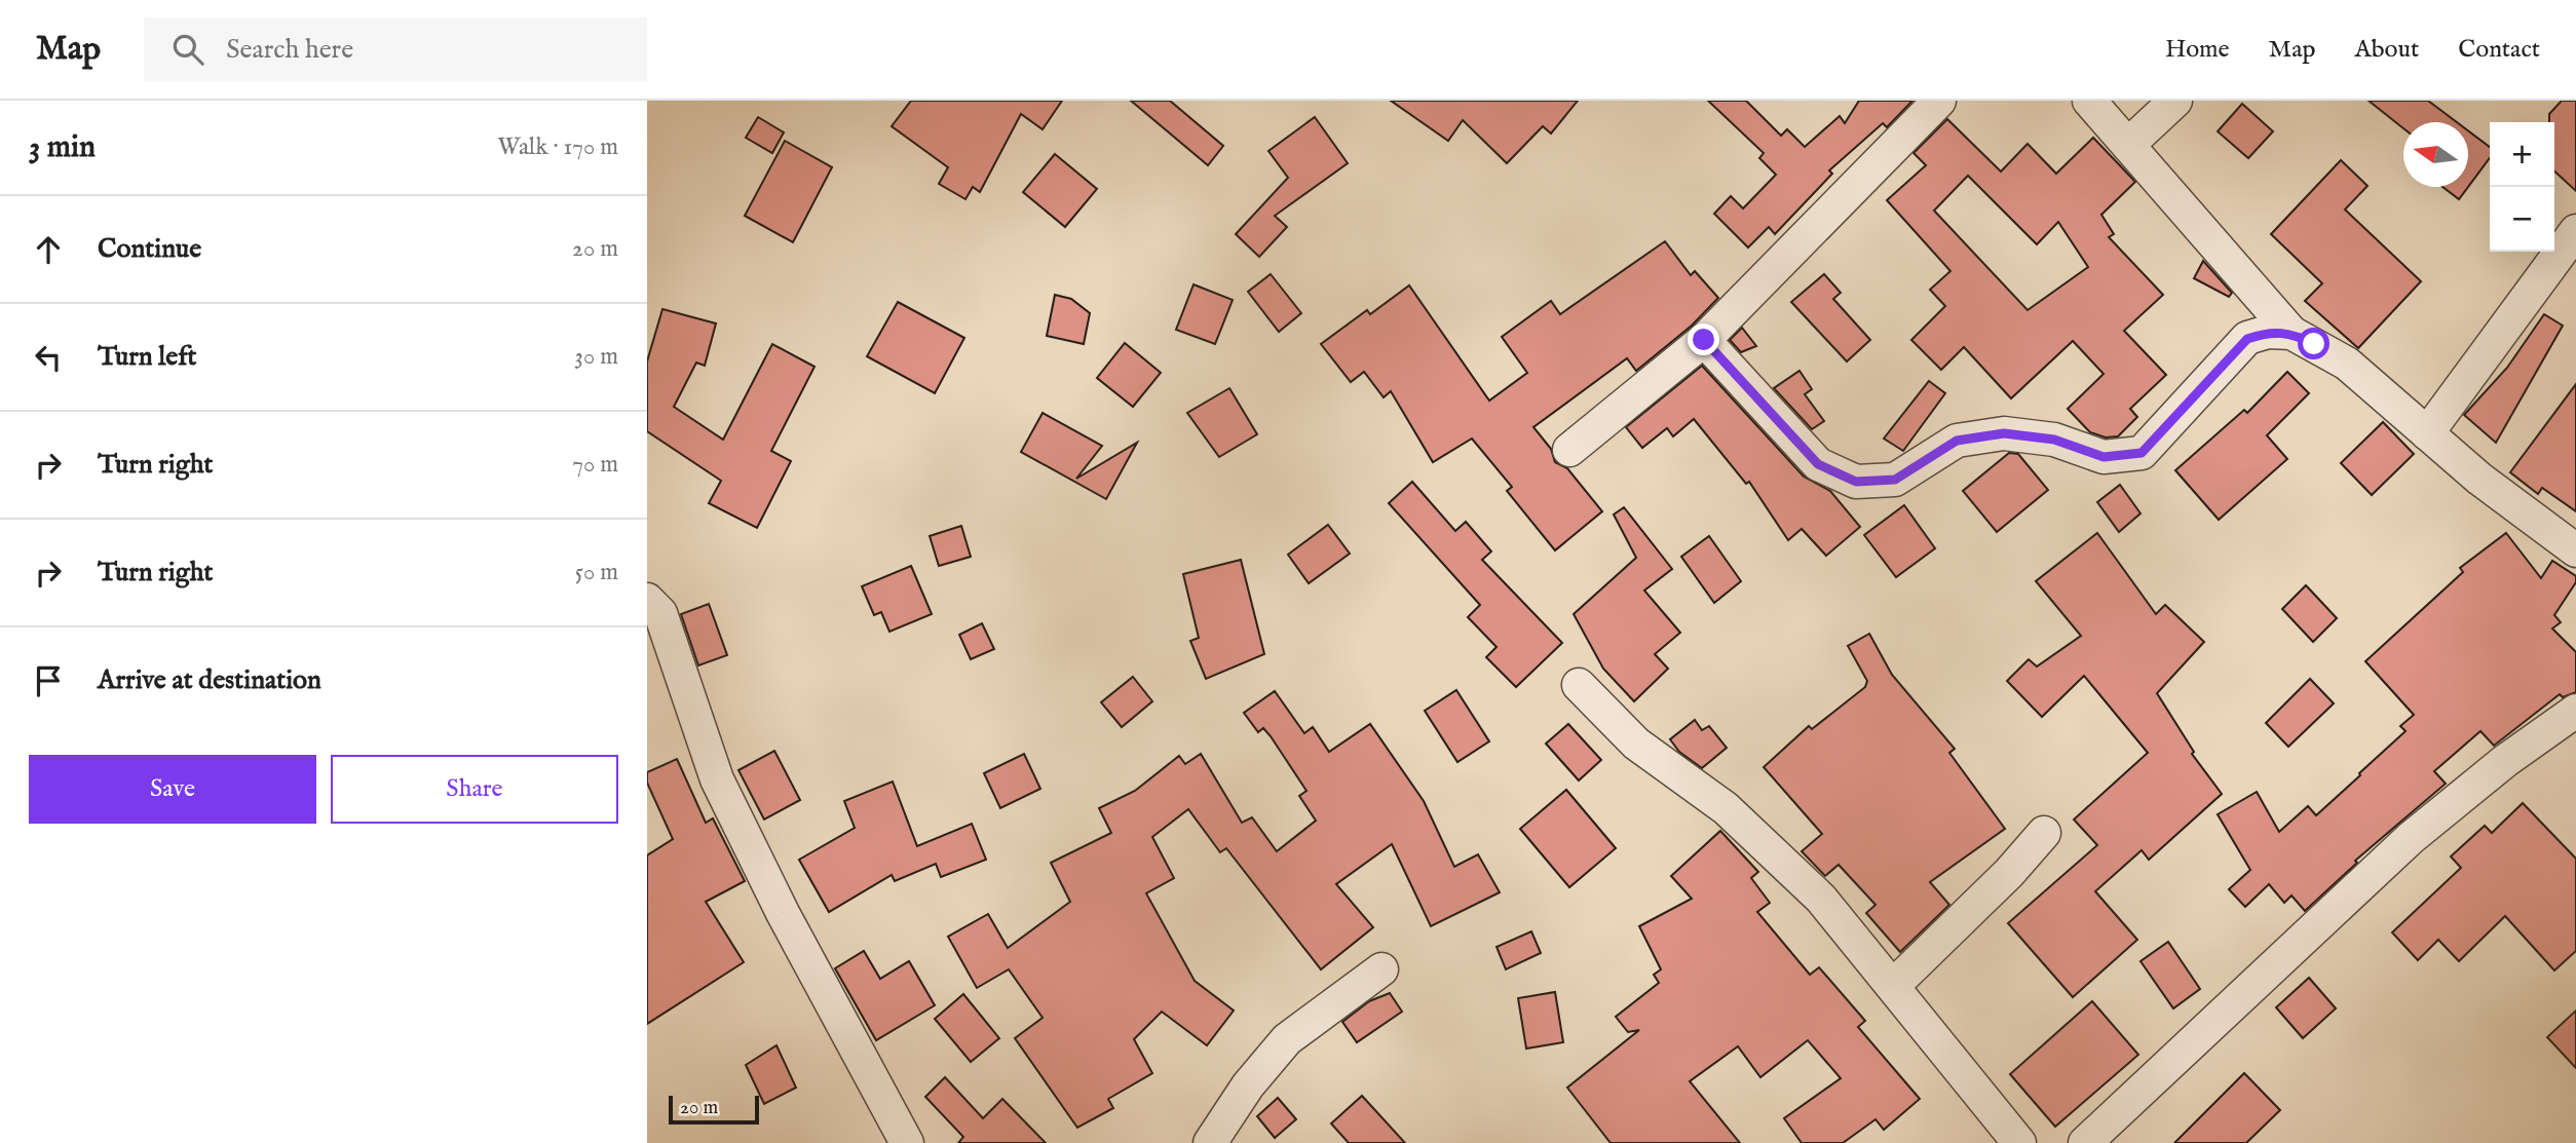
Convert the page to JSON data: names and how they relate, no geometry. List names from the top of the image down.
{
  "scale_bar": "20 m",
  "north": "left",
  "page": {
    "header": "Map",
    "search": "Search here",
    "nav": [
      "Home",
      "Map",
      "About",
      "Contact"
    ],
    "heading": ["3 min", "Walk · 170 m"],
    "map_buttons": ["+", "−"],
    "list": [
      ["Continue", "20 m"],
      ["Turn left", "30 m"],
      ["Turn right", "70 m"],
      ["Turn right", "50 m"],
      "Arrive at destination"
    ],
    "buttons": ["Save", "Share"],
    "scale": "20 m"
  }
}
